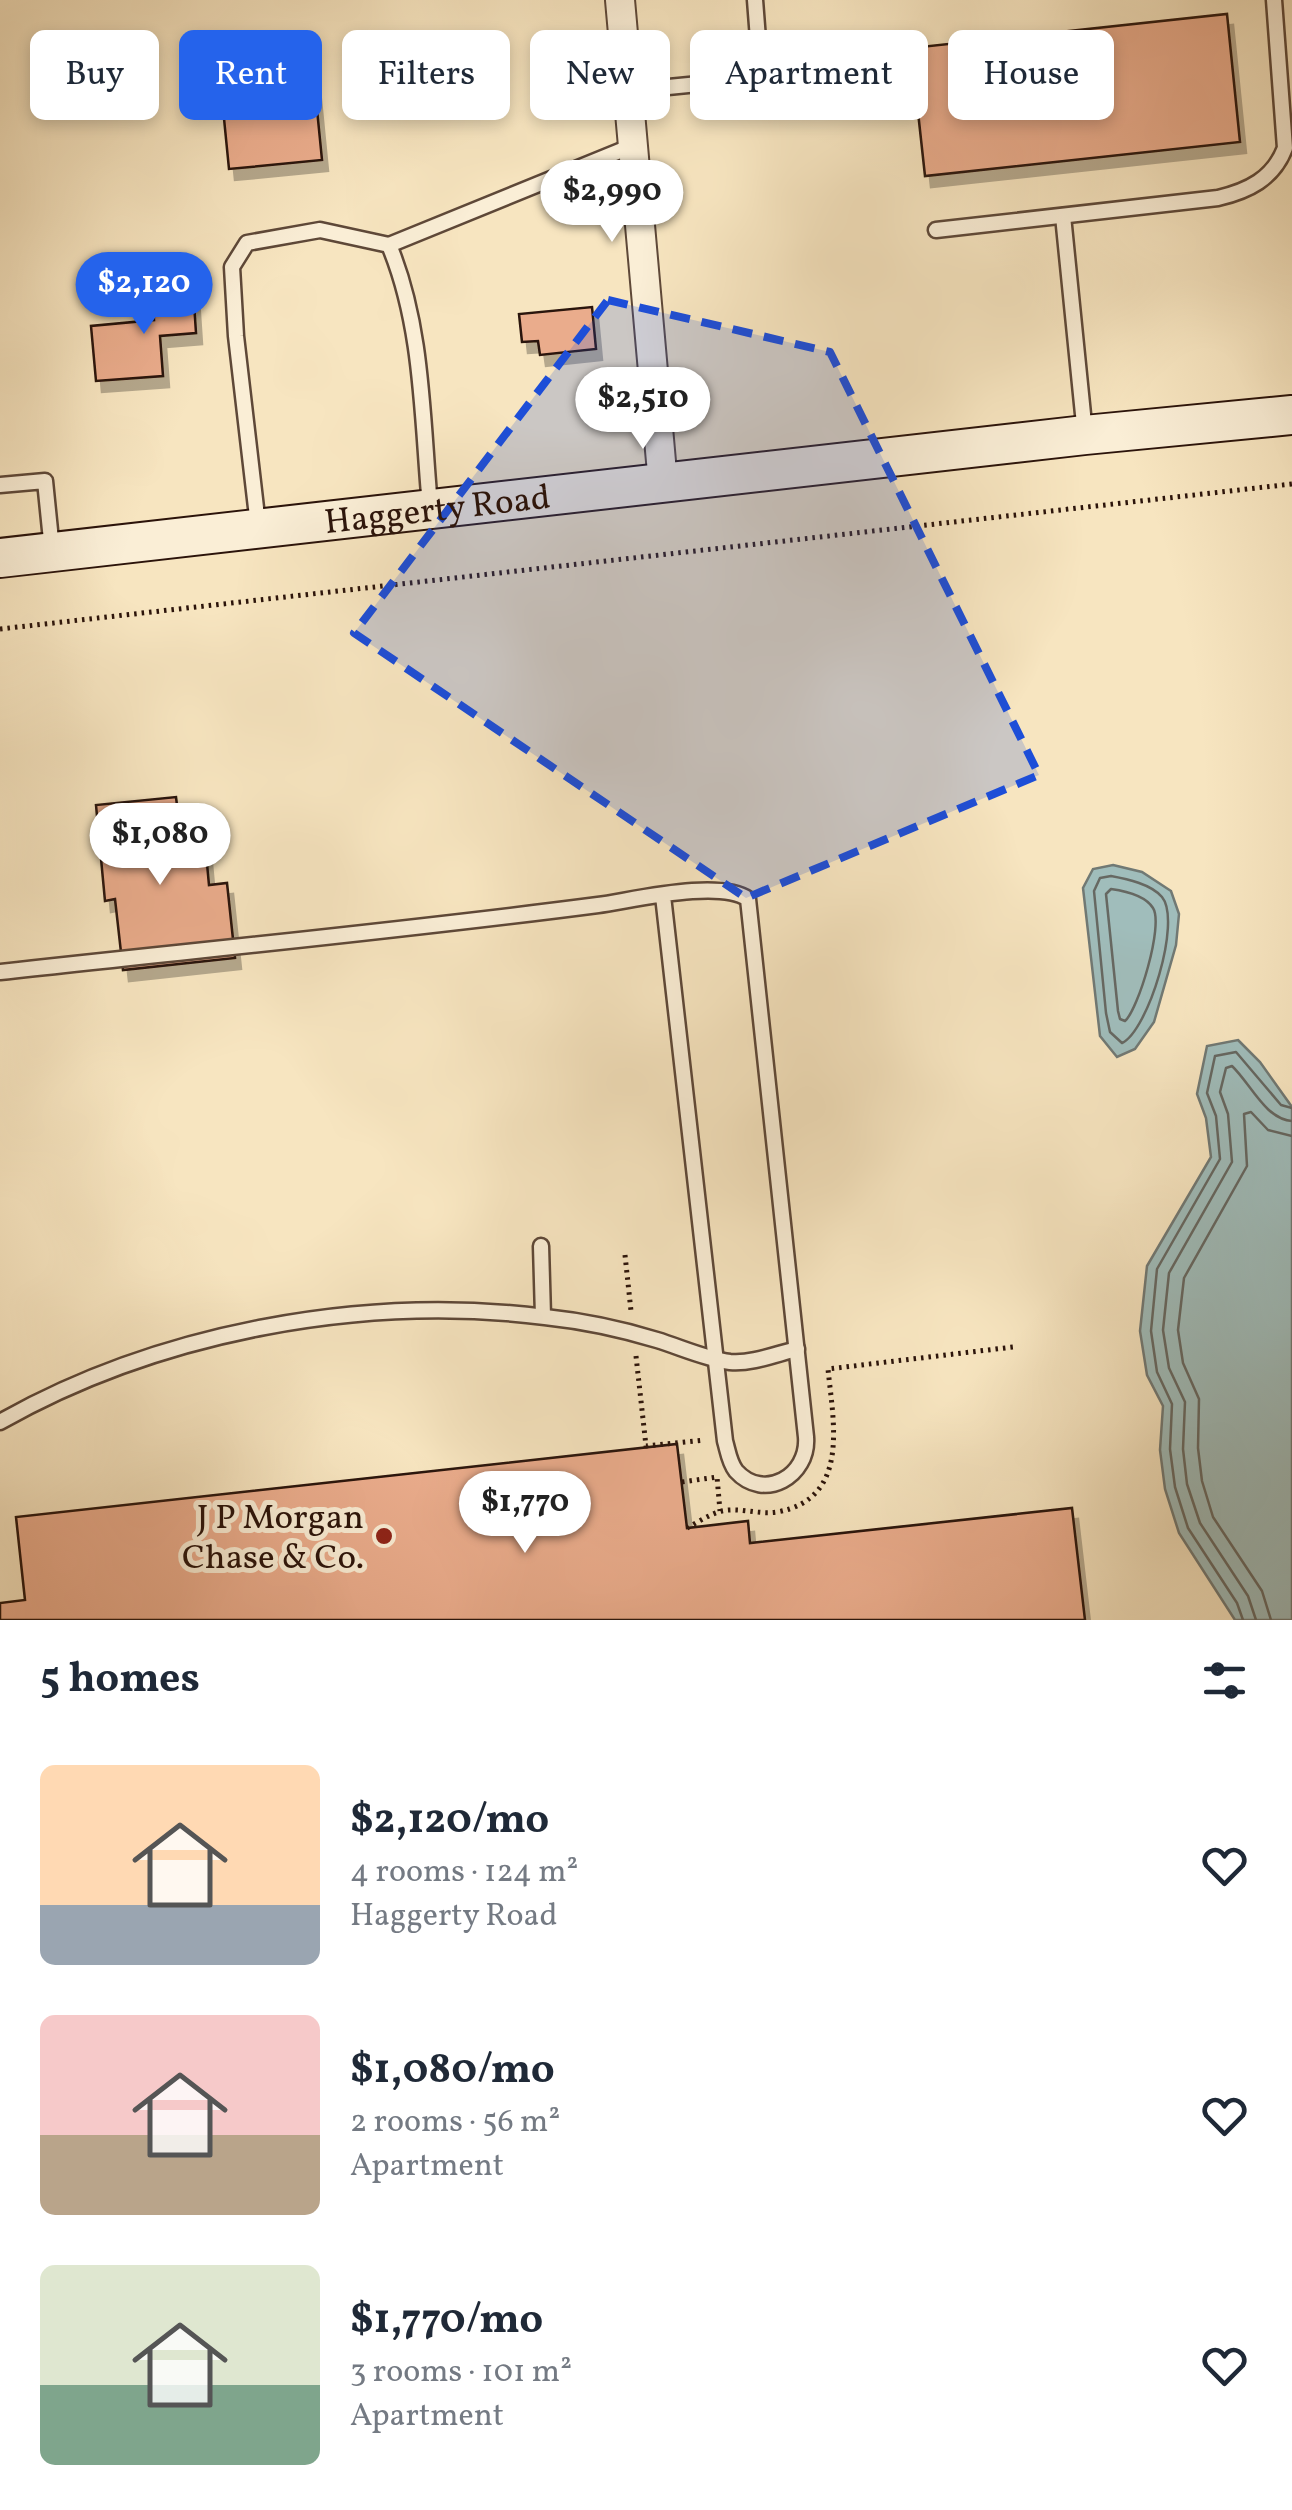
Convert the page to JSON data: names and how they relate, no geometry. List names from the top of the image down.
{
  "streets": {
    "main road": ["Haggerty Road"]
  },
  "places": ["J P Morgan Chase & Co."],
  "page": {
    "chip": [
      "Buy",
      "Rent",
      "Filters",
      "New",
      "Apartment",
      "House"
    ],
    "price": [
      "$2,990",
      "$2,120",
      "$2,510",
      "$1,080",
      "$1,770"
    ],
    "heading": "5 homes",
    "list": [
      {
        "name": "$2,120/mo",
        "note": "4 rooms · 124 m² · Haggerty Road"
      },
      {
        "name": "$1,080/mo",
        "note": "2 rooms · 56 m² · Apartment"
      },
      {
        "name": "$1,770/mo",
        "note": "3 rooms · 101 m² · Apartment"
      }
    ]
  }
}
